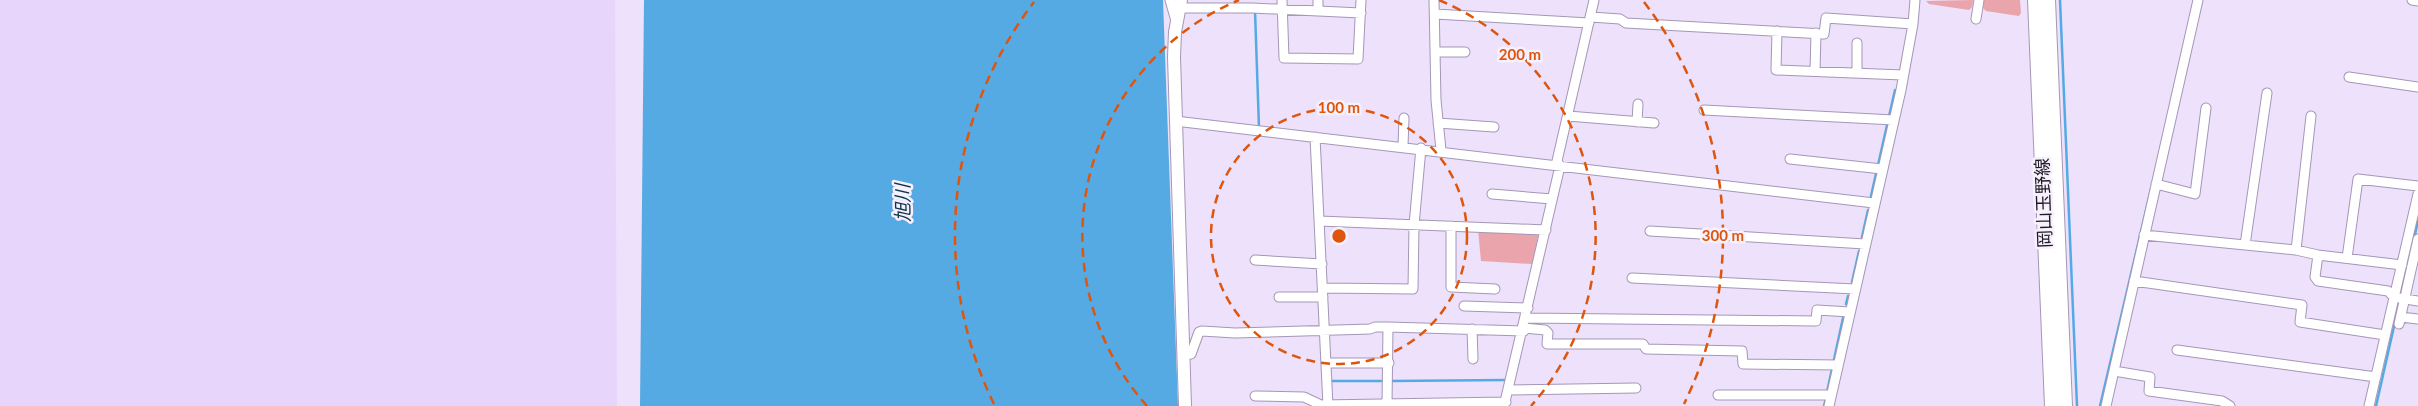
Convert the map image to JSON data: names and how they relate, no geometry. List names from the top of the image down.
{
  "streets": {
    "main road": ["岡山玉野線"]
  },
  "water": ["旭川"],
  "rings": ["200 m", "100 m", "300 m"]
}
